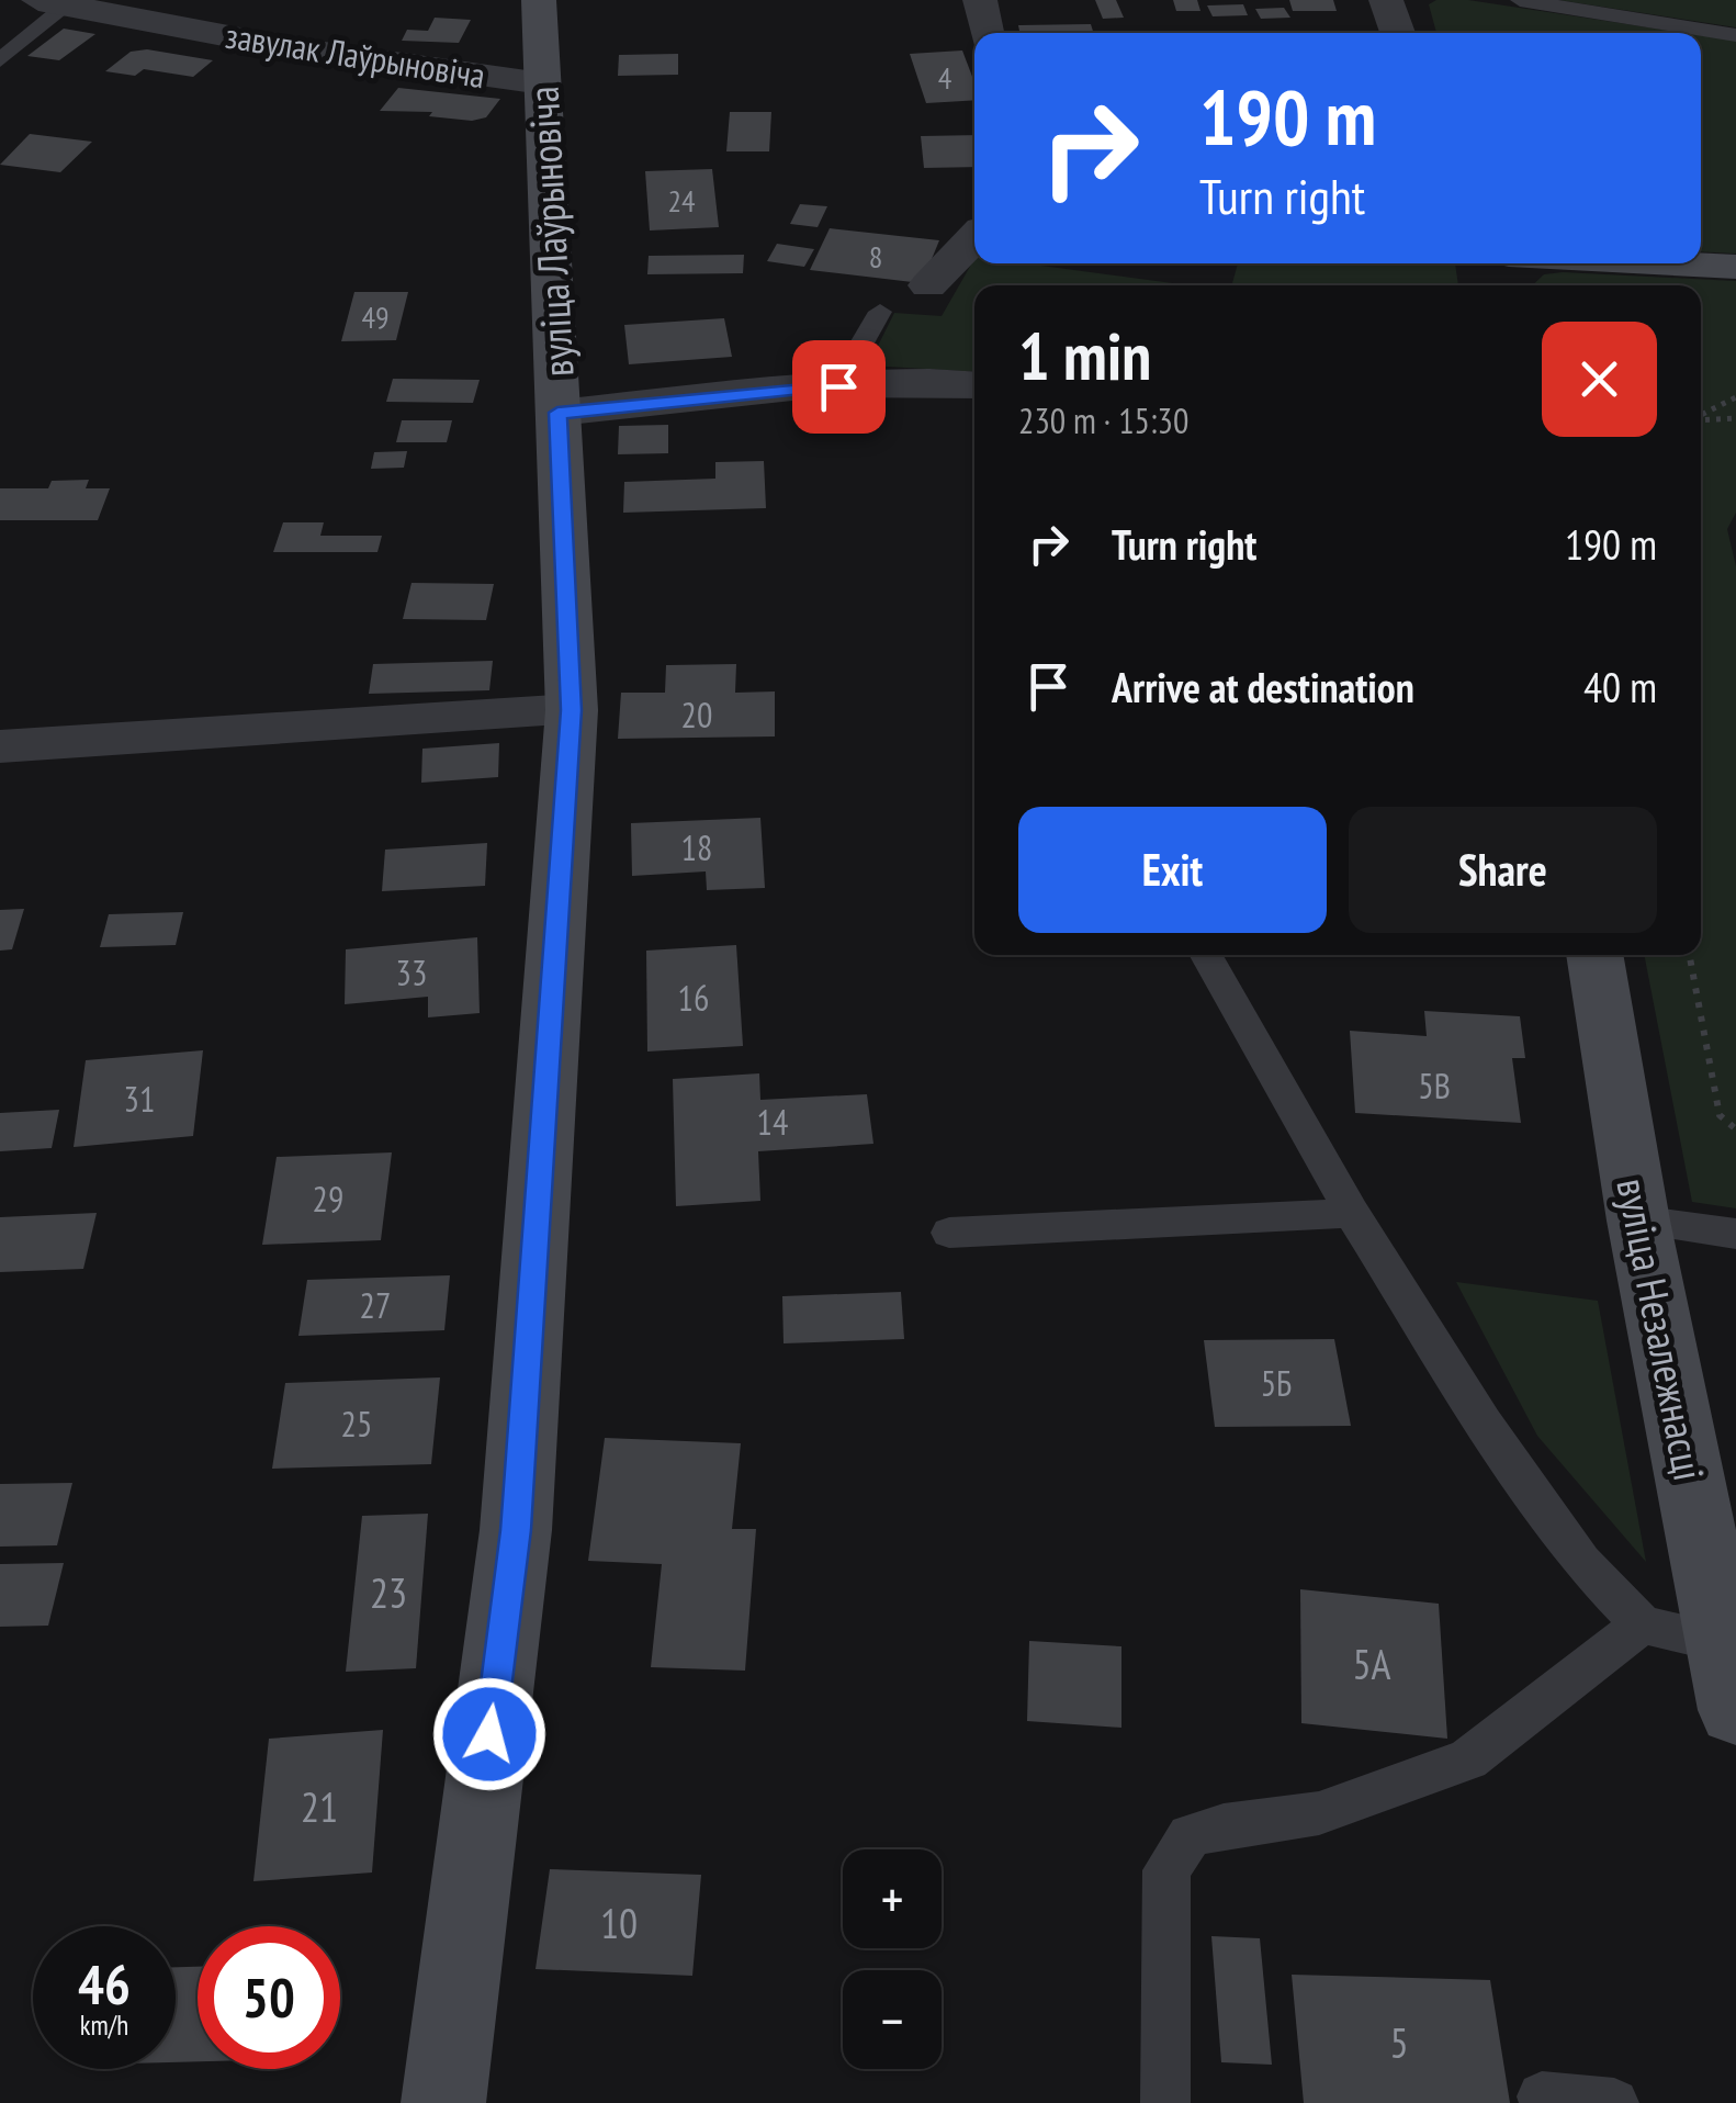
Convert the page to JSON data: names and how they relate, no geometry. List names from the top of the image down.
{
  "streets": {
    "main road": ["вуліца Лаўрыновіча", "вуліца Незалежнасці"],
    "street": ["завулак Лаўрыновіча"]
  },
  "crossings": [
    ["завулак Лаўрыновіча", "вуліца Лаўрыновіча"]
  ],
  "house_numbers": [
    "4",
    "24",
    "8",
    "49",
    "20",
    "18",
    "33",
    "16",
    "5В",
    "31",
    "14",
    "29",
    "27",
    "5Б",
    "25",
    "23",
    "5А",
    "21",
    "10",
    "5"
  ],
  "page": {
    "turn": ["190 m", "Turn right"],
    "heading": ["1 min", "230 m · 15:30"],
    "list": [
      {
        "name": "Turn right",
        "value": "190 m"
      },
      {
        "name": "Arrive at destination",
        "value": "40 m"
      }
    ],
    "buttons": ["Exit", "Share"],
    "map_buttons": ["+", "−"],
    "speed": "46 km/h",
    "limit": "50"
  }
}
